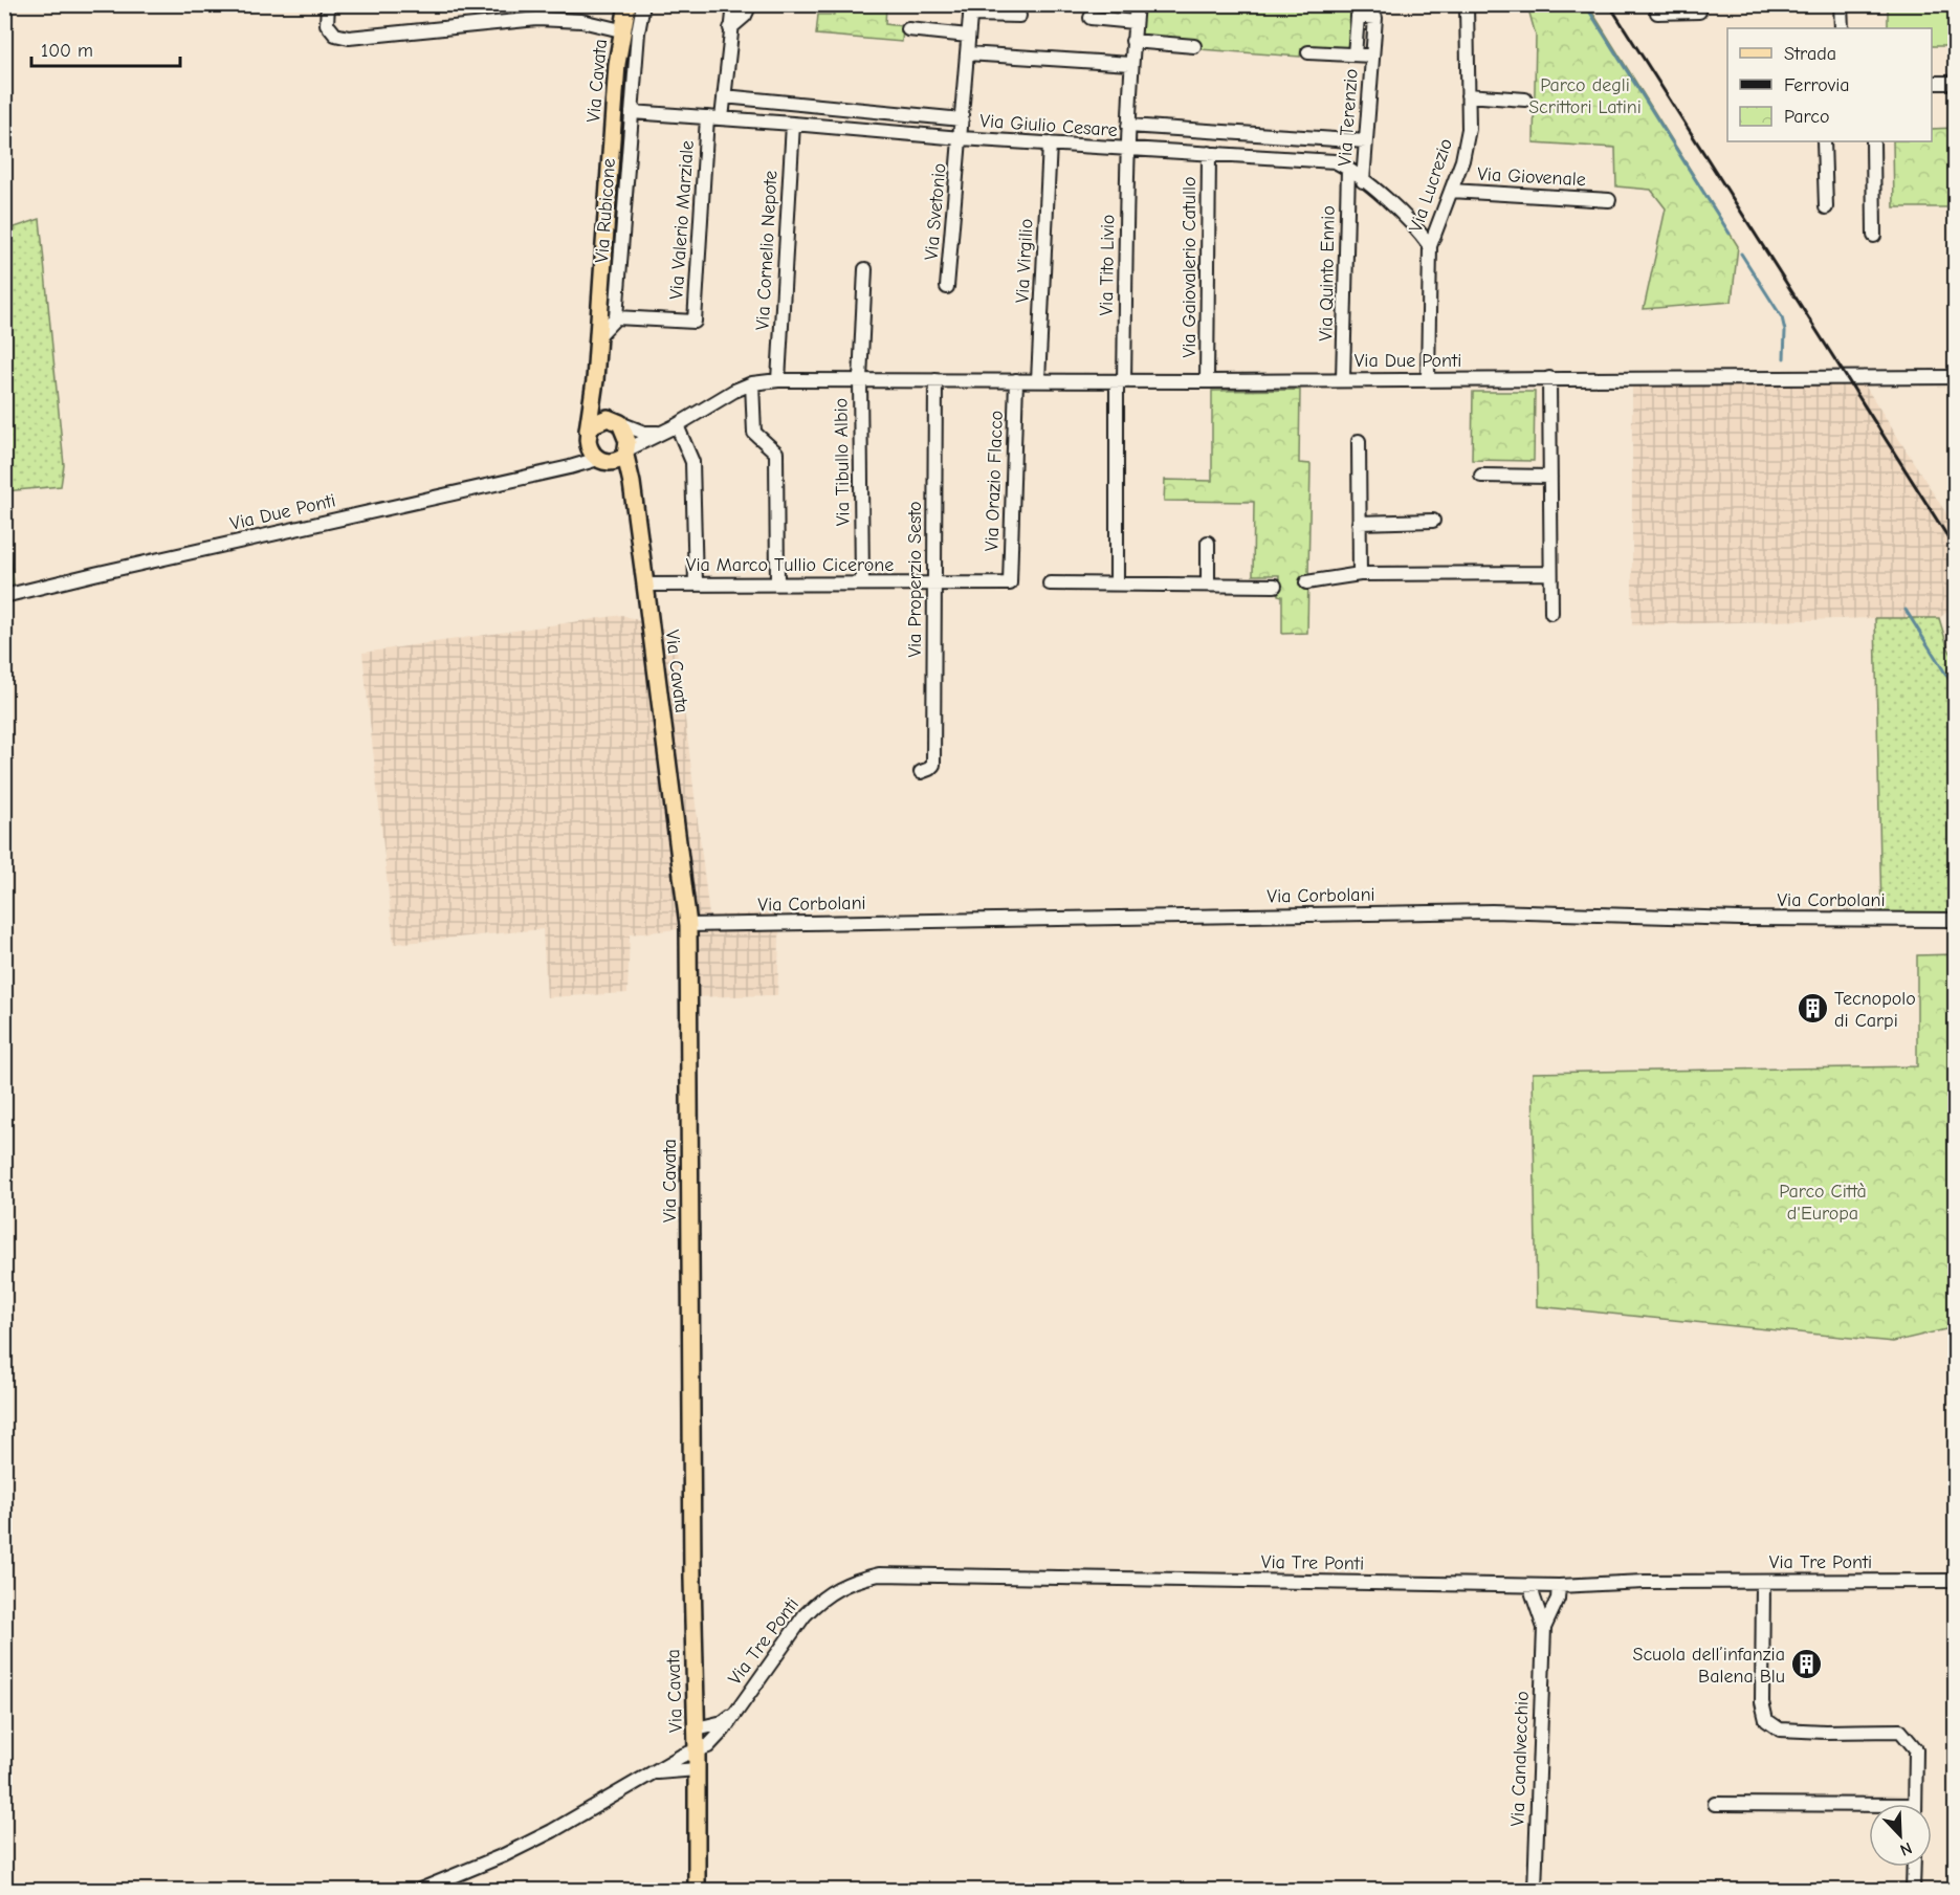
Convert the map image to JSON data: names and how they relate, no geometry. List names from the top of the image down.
{
  "streets": {
    "main road": ["Via Cavata"],
    "street": [
      "Via Terenzio",
      "Via Giulio Cesare",
      "Via Giovenale",
      "Via Lucrezio",
      "Via Rubicone",
      "Via Svetonio",
      "Via Valerio Marziale",
      "Via Cornelio Nepote",
      "Via Virgilio",
      "Via Tito Livio",
      "Via Gaiovalerio Catullo",
      "Via Quinto Ennio",
      "Via Due Ponti",
      "Via Tibullo Albio",
      "Via Orazio Flacco",
      "Via Marco Tullio Cicerone",
      "Via Properzio Sesto",
      "Via Corbolani",
      "Via Tre Ponti",
      "Via Canalvecchio"
    ]
  },
  "crossings": [
    ["Via Cavata", "Via Due Ponti"],
    ["Via Cavata", "Via Marco Tullio Cicerone"],
    ["Via Cavata", "Via Corbolani"],
    ["Via Cavata", "Via Tre Ponti"],
    ["Via Terenzio", "Via Giulio Cesare"],
    ["Via Giulio Cesare", "Via Lucrezio"],
    ["Via Giulio Cesare", "Via Rubicone"],
    ["Via Giulio Cesare", "Via Svetonio"],
    ["Via Giulio Cesare", "Via Valerio Marziale"],
    ["Via Giulio Cesare", "Via Cornelio Nepote"],
    ["Via Giulio Cesare", "Via Virgilio"],
    ["Via Giulio Cesare", "Via Tito Livio"],
    ["Via Giulio Cesare", "Via Gaiovalerio Catullo"],
    ["Via Giulio Cesare", "Via Quinto Ennio"],
    ["Via Giovenale", "Via Lucrezio"],
    ["Via Lucrezio", "Via Due Ponti"],
    ["Via Rubicone", "Via Valerio Marziale"],
    ["Via Cornelio Nepote", "Via Due Ponti"],
    ["Via Virgilio", "Via Due Ponti"],
    ["Via Tito Livio", "Via Due Ponti"],
    ["Via Gaiovalerio Catullo", "Via Due Ponti"],
    ["Via Quinto Ennio", "Via Due Ponti"],
    ["Via Due Ponti", "Via Tibullo Albio"],
    ["Via Due Ponti", "Via Orazio Flacco"],
    ["Via Due Ponti", "Via Properzio Sesto"],
    ["Via Tibullo Albio", "Via Marco Tullio Cicerone"],
    ["Via Orazio Flacco", "Via Marco Tullio Cicerone"],
    ["Via Marco Tullio Cicerone", "Via Properzio Sesto"],
    ["Via Tre Ponti", "Via Canalvecchio"]
  ],
  "parks": ["Parco degli Scrittori Latini", "Parco Città d'Europa"],
  "places": {
    "building": ["Tecnopolo di Carpi", "Scuola dell’infanzia Balena Blu"]
  },
  "legend": ["Strada", "Ferrovia", "Parco"],
  "scale_bar": "100 m",
  "north": "bottom right"
}
